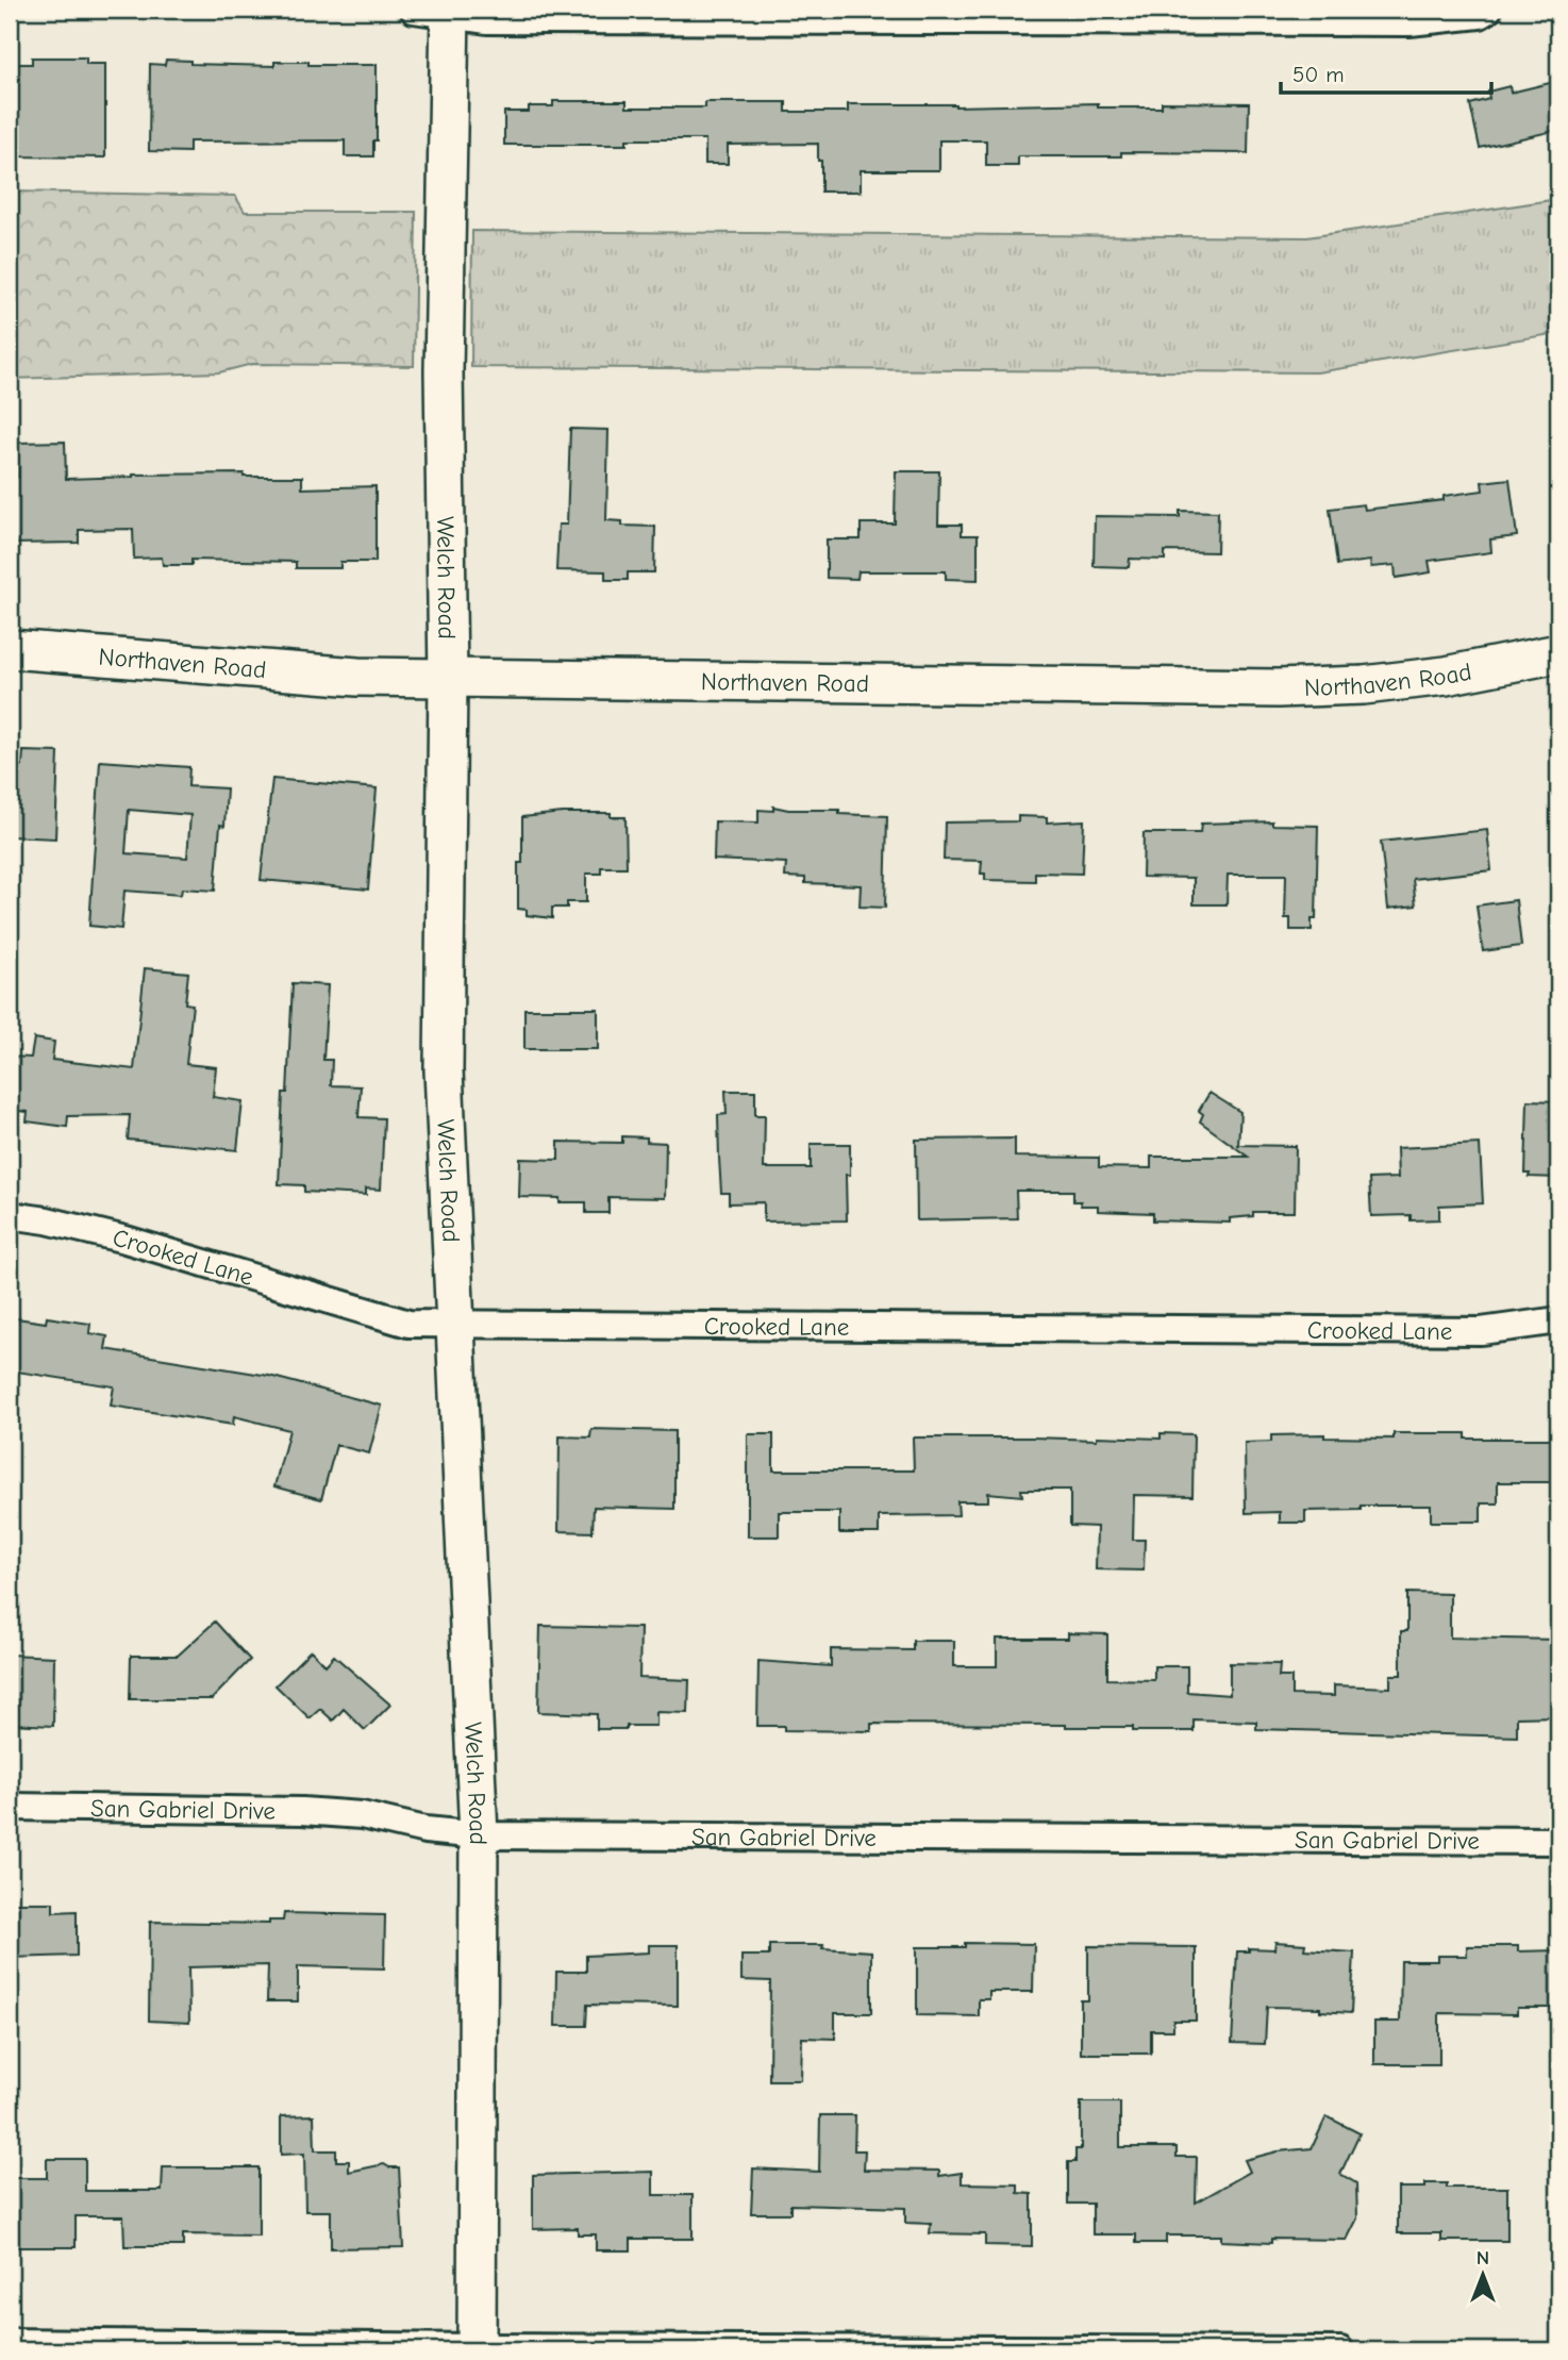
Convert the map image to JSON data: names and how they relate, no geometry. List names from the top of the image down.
{
  "streets": {
    "street": [
      "Welch Road",
      "Northaven Road",
      "Crooked Lane",
      "San Gabriel Drive"
    ]
  },
  "crossings": [
    ["Welch Road", "Northaven Road"],
    ["Welch Road", "Crooked Lane"],
    ["Welch Road", "San Gabriel Drive"]
  ],
  "scale_bar": "50 m",
  "north": "top"
}
